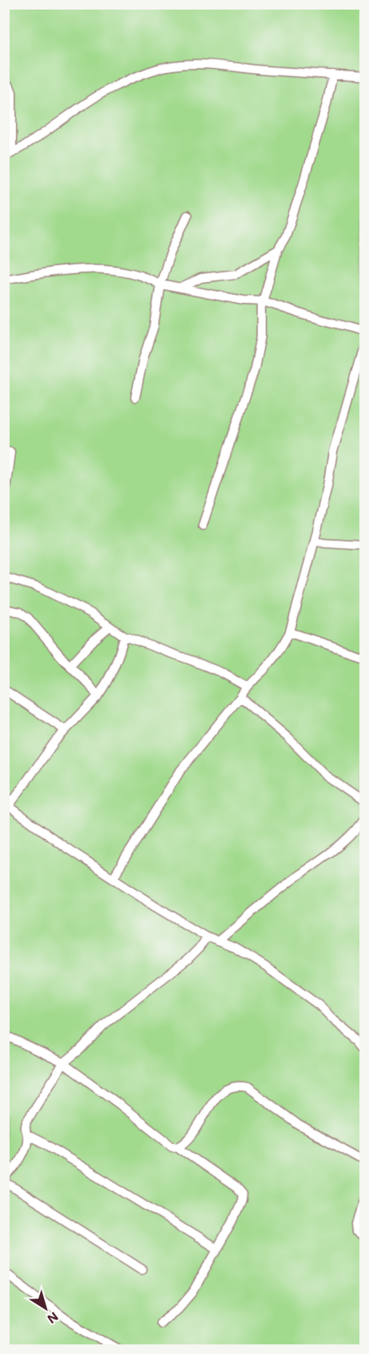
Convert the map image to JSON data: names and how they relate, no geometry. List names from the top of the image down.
{
  "north": "bottom right"
}
